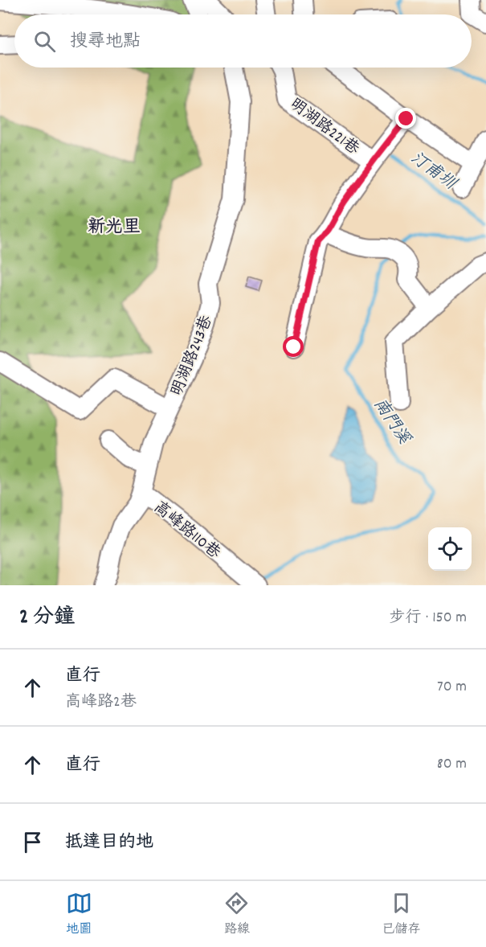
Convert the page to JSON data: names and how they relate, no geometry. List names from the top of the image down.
{
  "streets": {
    "lane": ["明湖路221巷", "明湖路243巷", "高峰路110巷"]
  },
  "crossings": [
    ["明湖路243巷", "高峰路110巷"]
  ],
  "districts": ["新光里"],
  "water": ["汀甫圳", "南門溪"],
  "page": {
    "search": "搜尋地點",
    "heading": ["2 分鐘", "步行 · 150 m"],
    "list": [
      ["直行", "高峰路2巷", "70 m"],
      ["直行", "80 m"],
      "抵達目的地"
    ],
    "nav": ["地圖", "路線", "已儲存"]
  }
}
